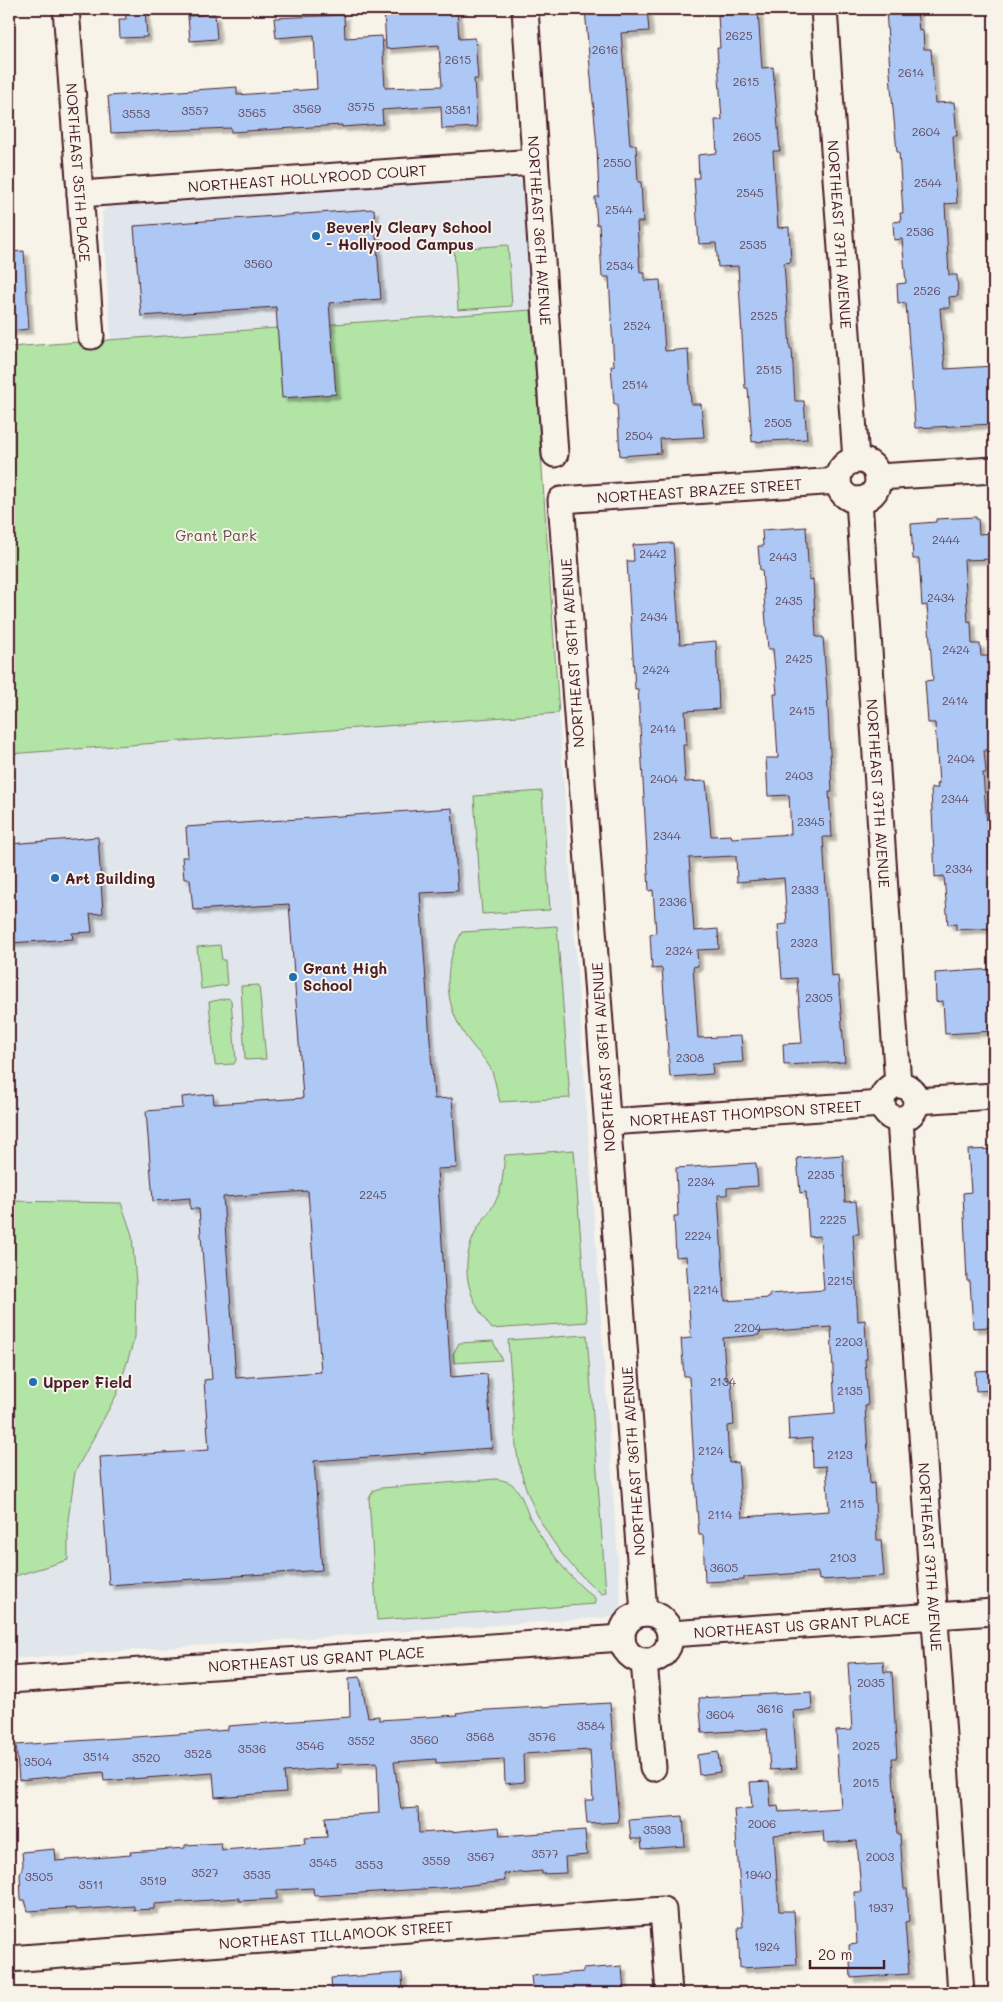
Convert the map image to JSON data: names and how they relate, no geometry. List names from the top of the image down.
{
  "streets": {
    "street": [
      "NORTHEAST 35TH PLACE",
      "NORTHEAST HOLLYROOD COURT",
      "NORTHEAST 36TH AVENUE",
      "NORTHEAST 37TH AVENUE",
      "NORTHEAST BRAZEE STREET",
      "NORTHEAST THOMPSON STREET",
      "NORTHEAST US GRANT PLACE",
      "NORTHEAST TILLAMOOK STREET"
    ]
  },
  "crossings": [
    ["NORTHEAST 35TH PLACE", "NORTHEAST HOLLYROOD COURT"],
    ["NORTHEAST HOLLYROOD COURT", "NORTHEAST 36TH AVENUE"],
    ["NORTHEAST 36TH AVENUE", "NORTHEAST BRAZEE STREET"],
    ["NORTHEAST 36TH AVENUE", "NORTHEAST THOMPSON STREET"],
    ["NORTHEAST 36TH AVENUE", "NORTHEAST US GRANT PLACE"],
    ["NORTHEAST 37TH AVENUE", "NORTHEAST BRAZEE STREET"],
    ["NORTHEAST 37TH AVENUE", "NORTHEAST THOMPSON STREET"],
    ["NORTHEAST 37TH AVENUE", "NORTHEAST US GRANT PLACE"]
  ],
  "parks": ["Grant Park"],
  "places": [
    "Beverly Cleary School - Hollyrood Campus",
    "Art Building",
    "Grant High School",
    "Upper Field"
  ],
  "house_numbers": [
    "2625",
    "2616",
    "2615",
    "2614",
    "2615",
    "3575",
    "3569",
    "3581",
    "3557",
    "3565",
    "3553",
    "2604",
    "2605",
    "2550",
    "2544",
    "2545",
    "2544",
    "2536",
    "2535",
    "3560",
    "2534",
    "2526",
    "2525",
    "2524",
    "2515",
    "2514",
    "2505",
    "2504",
    "2444",
    "2442",
    "2443",
    "2434",
    "2435",
    "2434",
    "2424",
    "2425",
    "2424",
    "2414",
    "2415",
    "2414",
    "2404",
    "2403",
    "2404",
    "2344",
    "2345",
    "2344",
    "2334",
    "2333",
    "2336",
    "2323",
    "2324",
    "2305",
    "2308",
    "2235",
    "2234",
    "2245",
    "2225",
    "2224",
    "2215",
    "2214",
    "2204",
    "2203",
    "2134",
    "2135",
    "2124",
    "2123",
    "2115",
    "2114",
    "2103",
    "3605",
    "2035",
    "3616",
    "3604",
    "3584",
    "3568",
    "3576",
    "3560",
    "3552",
    "3546",
    "2025",
    "3536",
    "3528",
    "3514",
    "3520",
    "3504",
    "2015",
    "2006",
    "3593",
    "3577",
    "3567",
    "2003",
    "3559",
    "3545",
    "3553",
    "3527",
    "3535",
    "1940",
    "3505",
    "3519",
    "3511",
    "1937",
    "1924"
  ],
  "scale_bar": "20 m"
}
